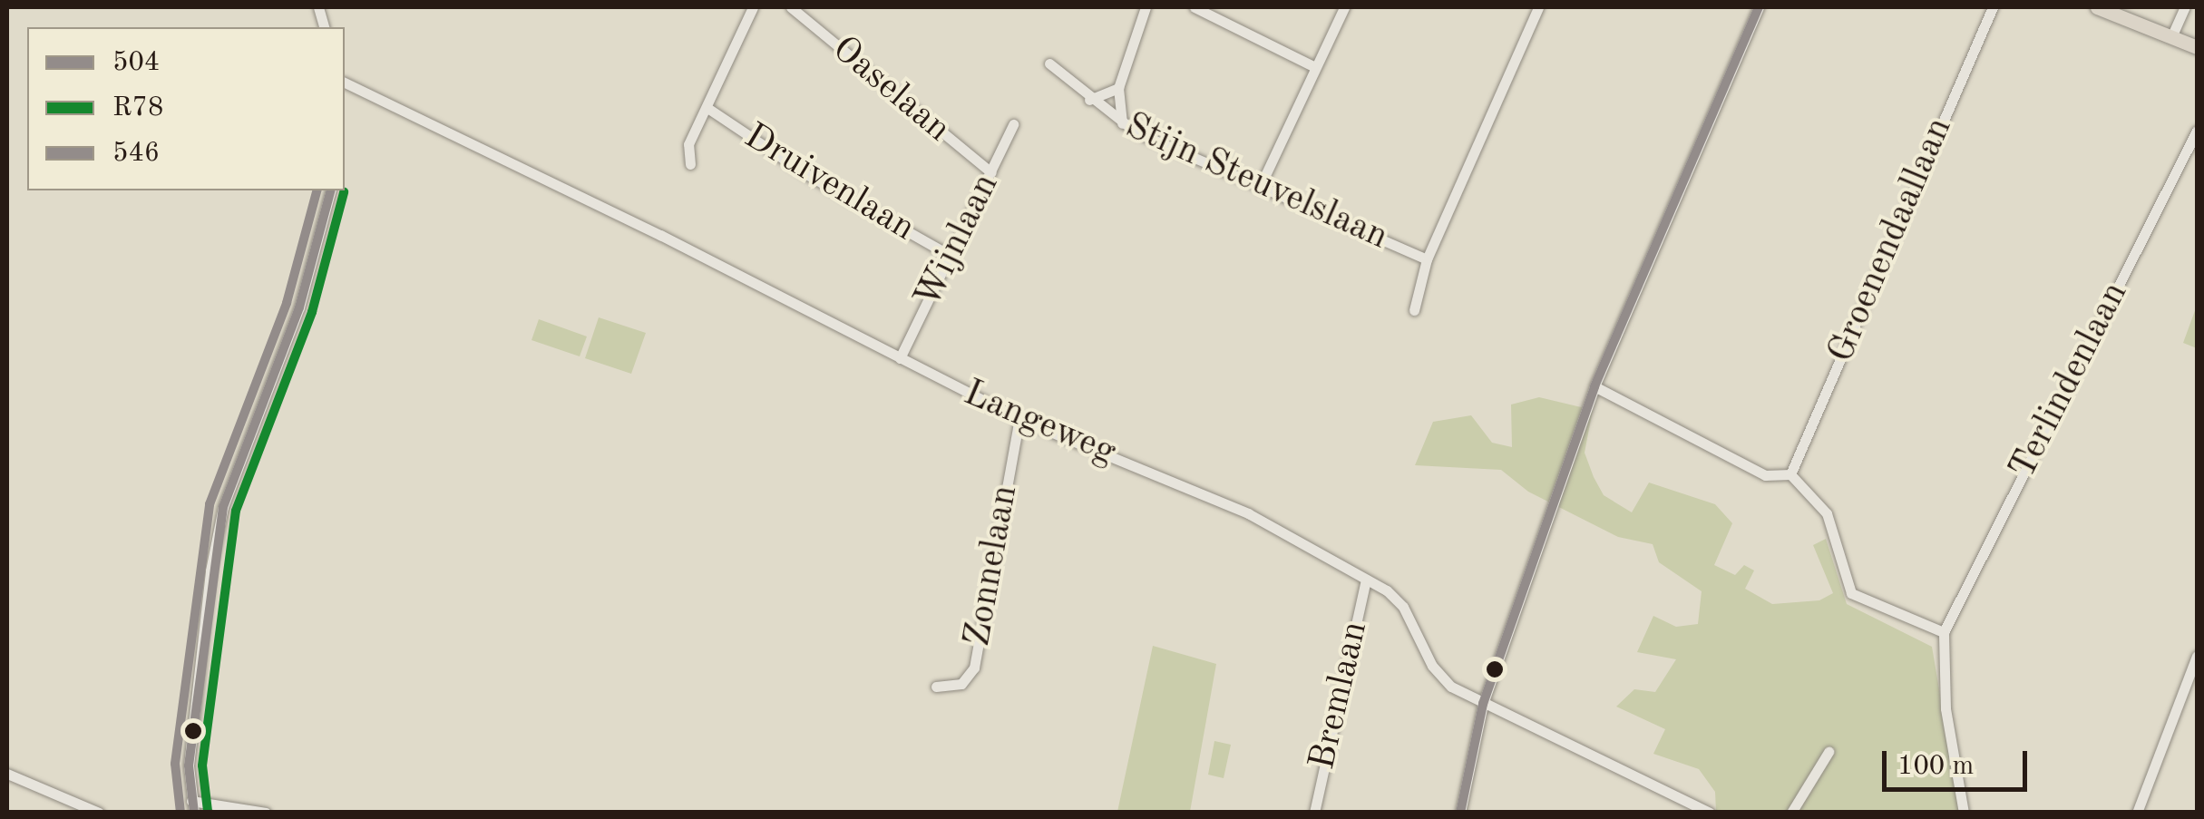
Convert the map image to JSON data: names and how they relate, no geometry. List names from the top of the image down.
{
  "streets": {
    "street": [
      "Oaselaan",
      "Stijn Steuvelslaan",
      "Druivenlaan",
      "Groenendaallaan",
      "Wijnlaan",
      "Terlindenlaan",
      "Langeweg",
      "Zonnelaan",
      "Bremlaan"
    ]
  },
  "crossings": [
    ["Oaselaan", "Wijnlaan"],
    ["Druivenlaan", "Wijnlaan"],
    ["Wijnlaan", "Langeweg"],
    ["Langeweg", "Zonnelaan"],
    ["Langeweg", "Bremlaan"]
  ],
  "lines": ["transit line 504", "transit line 546", "transit line R78"],
  "legend": ["504", "R78", "546"],
  "scale_bar": "100 m"
}
